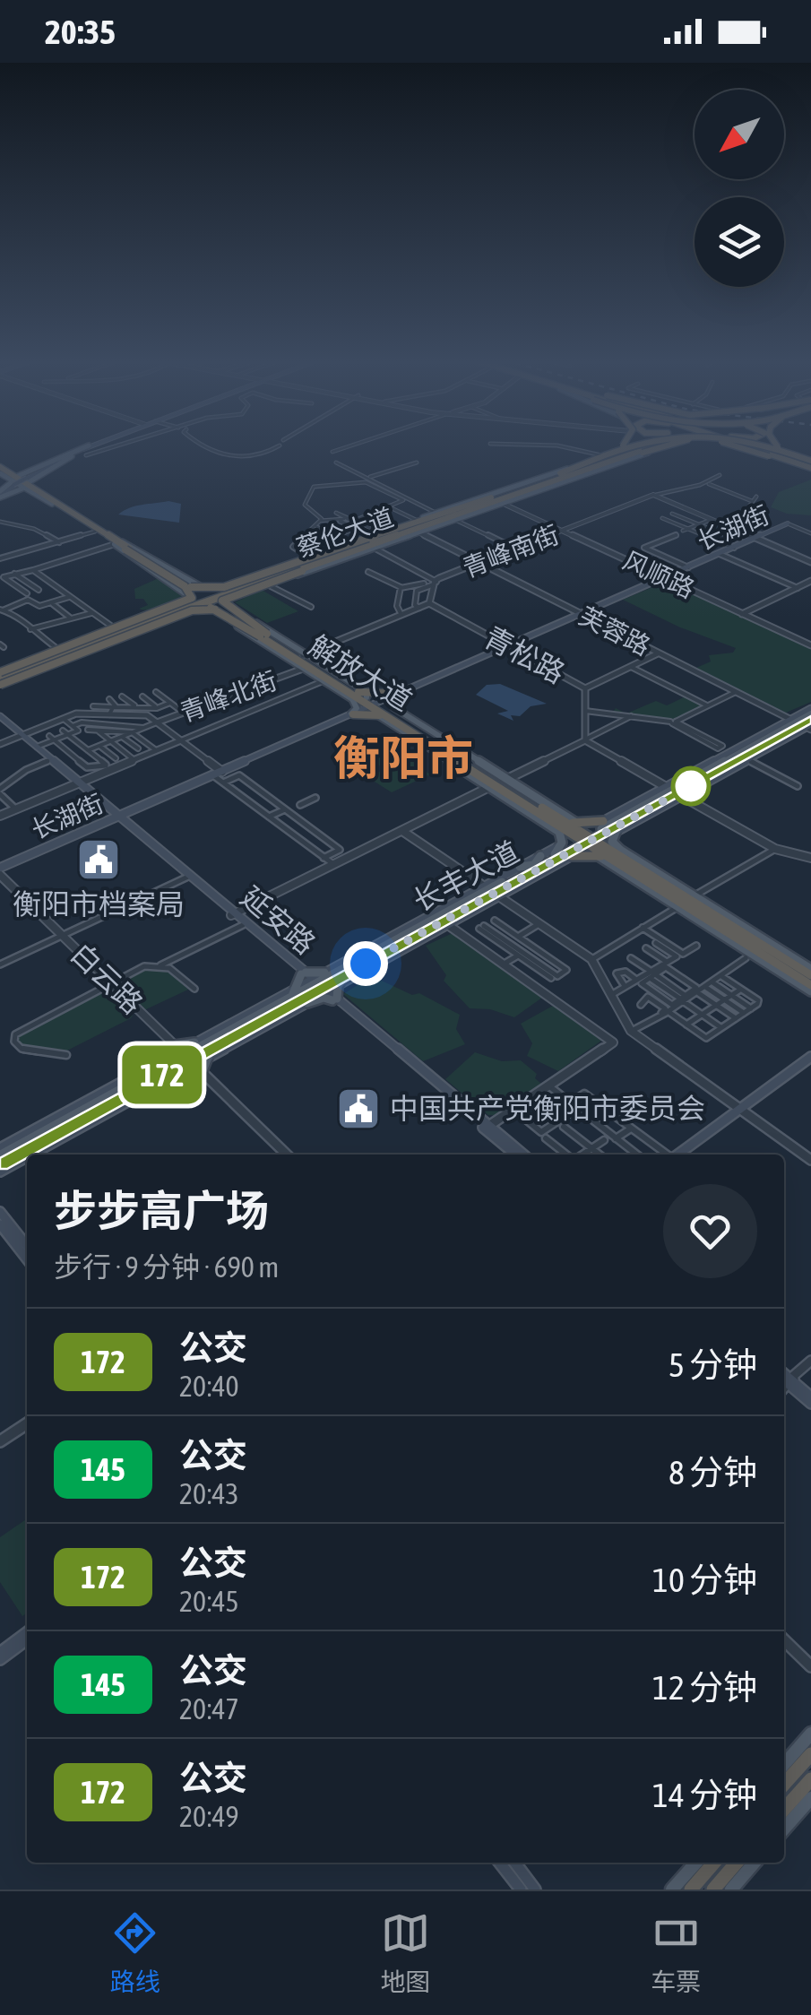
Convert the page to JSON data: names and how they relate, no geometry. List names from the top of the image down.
{
  "streets": {
    "highway": ["蔡伦大道", "解放大道"],
    "main road": ["长湖街", "长丰大道", "延安路"],
    "street": [
      "青峰南街",
      "风顺路",
      "芙蓉路",
      "青松路",
      "青峰北街",
      "白云路"
    ]
  },
  "crossings": [
    ["长湖街", "风顺路"],
    ["长湖街", "芙蓉路"],
    ["长湖街", "青松路"],
    ["长湖街", "解放大道"],
    ["长湖街", "延安路"],
    ["长湖街", "白云路"],
    ["青峰南街", "风顺路"],
    ["青峰南街", "芙蓉路"],
    ["青峰南街", "青松路"],
    ["芙蓉路", "长丰大道"],
    ["解放大道", "青峰北街"],
    ["解放大道", "长丰大道"],
    ["青峰北街", "延安路"],
    ["长丰大道", "延安路"],
    ["长丰大道", "白云路"]
  ],
  "districts": ["衡阳市"],
  "places": {
    "public building": ["衡阳市档案局", "中国共产党衡阳市委员会"]
  },
  "lines": ["bus line 172"],
  "north": "bottom left",
  "page": {
    "status": "20:35",
    "on_map": "172",
    "heading": ["步步高广场", "步行 · 9 分钟 · 690 m"],
    "list": [
      {
        "mark": "172",
        "name": "公交",
        "note": "20:40",
        "value": "5 分钟"
      },
      {
        "mark": "145",
        "name": "公交",
        "note": "20:43",
        "value": "8 分钟"
      },
      {
        "mark": "172",
        "name": "公交",
        "note": "20:45",
        "value": "10 分钟"
      },
      {
        "mark": "145",
        "name": "公交",
        "note": "20:47",
        "value": "12 分钟"
      },
      {
        "mark": "172",
        "name": "公交",
        "note": "20:49",
        "value": "14 分钟"
      }
    ],
    "tabs": ["路线", "地图", "车票"]
  }
}
